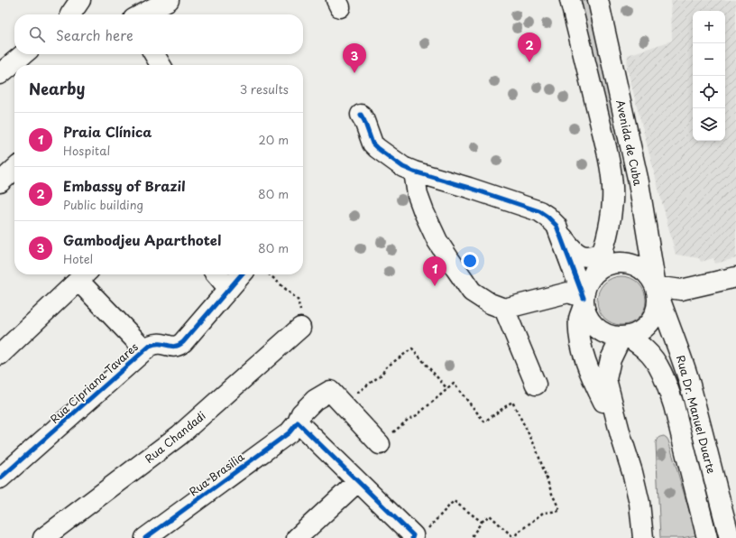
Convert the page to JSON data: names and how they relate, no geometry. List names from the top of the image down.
{
  "streets": {
    "street": [
      "Avenida de Cuba",
      "Rua Cipriana Tavares",
      "Rua Dr. Manuel Duarte",
      "Rua Chandadi",
      "Rua Brasilia"
    ]
  },
  "crossings": [
    ["Avenida de Cuba", "Rua Dr. Manuel Duarte"]
  ],
  "page": {
    "map_buttons": ["+", "−"],
    "search": "Search here",
    "pins": ["2", "3", "1"],
    "heading": ["Nearby", "3 results"],
    "list": [
      {
        "mark": "1",
        "name": "Praia Clínica",
        "note": "Hospital",
        "value": "20 m"
      },
      {
        "mark": "2",
        "name": "Embassy of Brazil",
        "note": "Public building",
        "value": "80 m"
      },
      {
        "mark": "3",
        "name": "Gambodjeu Aparthotel",
        "note": "Hotel",
        "value": "80 m"
      }
    ]
  }
}
